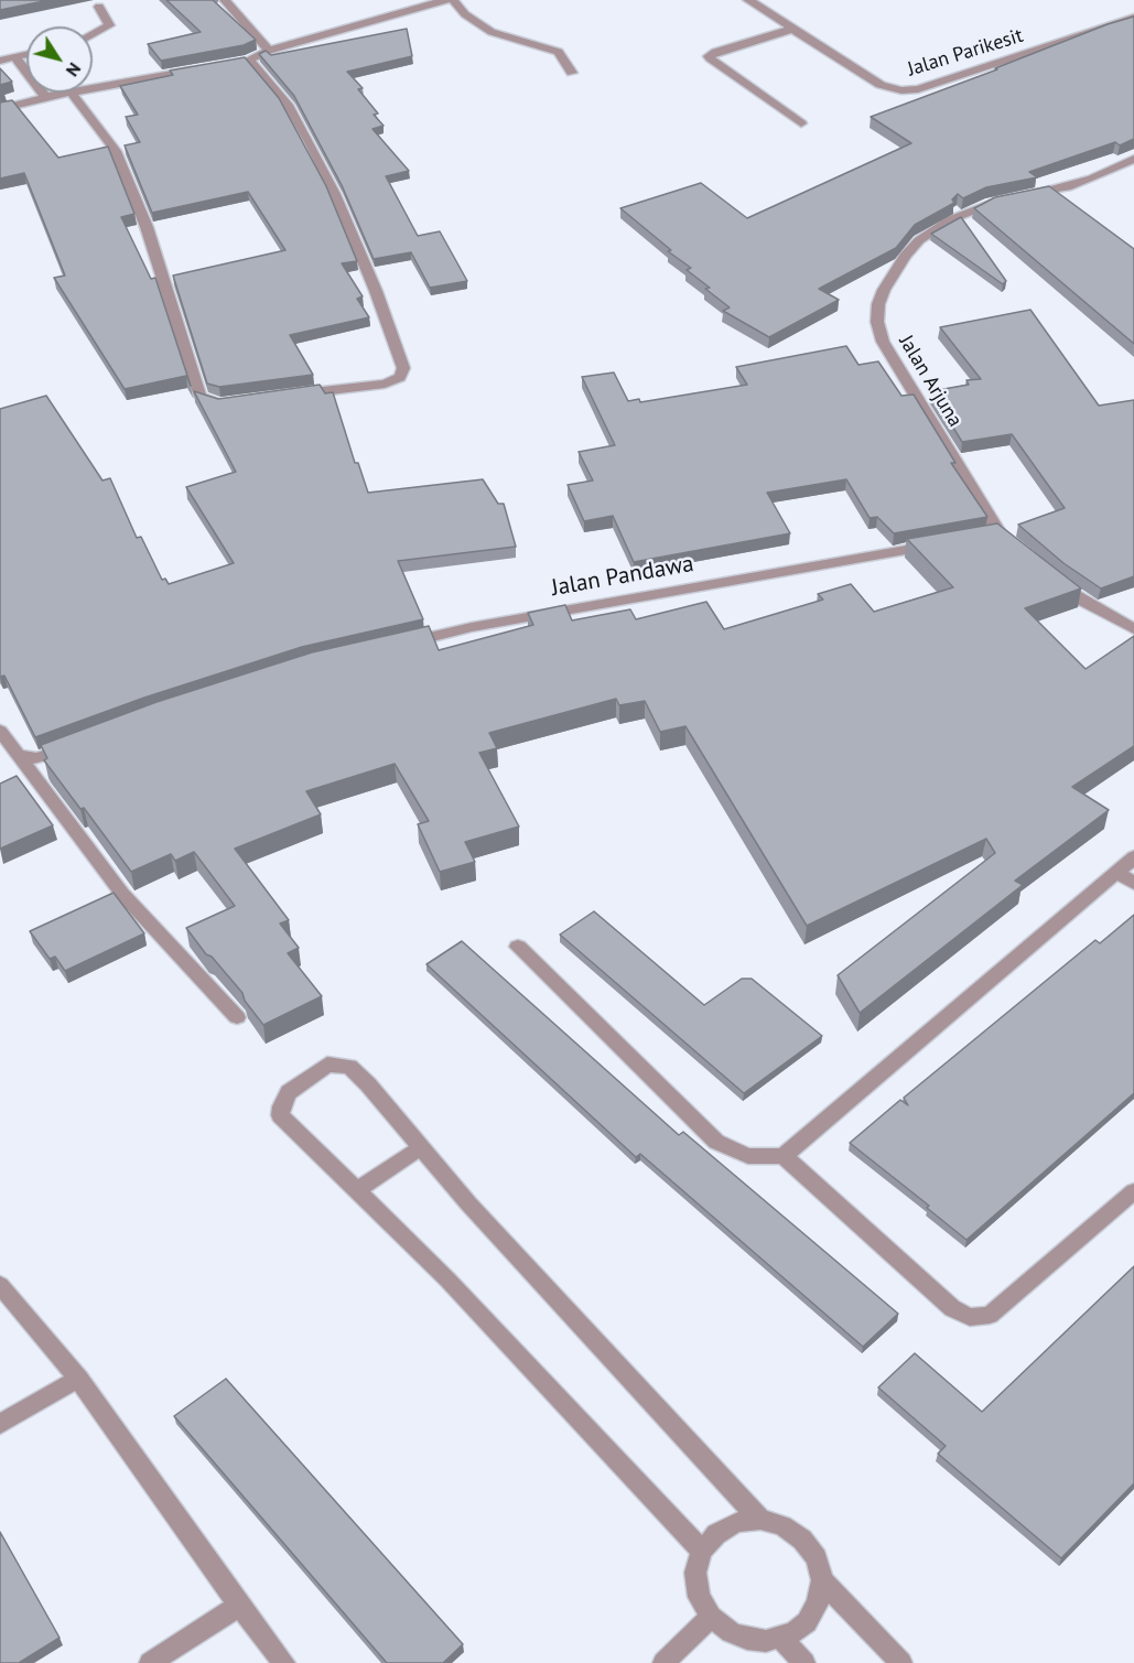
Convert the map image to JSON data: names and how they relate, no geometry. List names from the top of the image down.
{
  "streets": {
    "street": ["Jalan Parikesit", "Jalan Arjuna", "Jalan Pandawa"]
  },
  "north": "bottom right"
}
